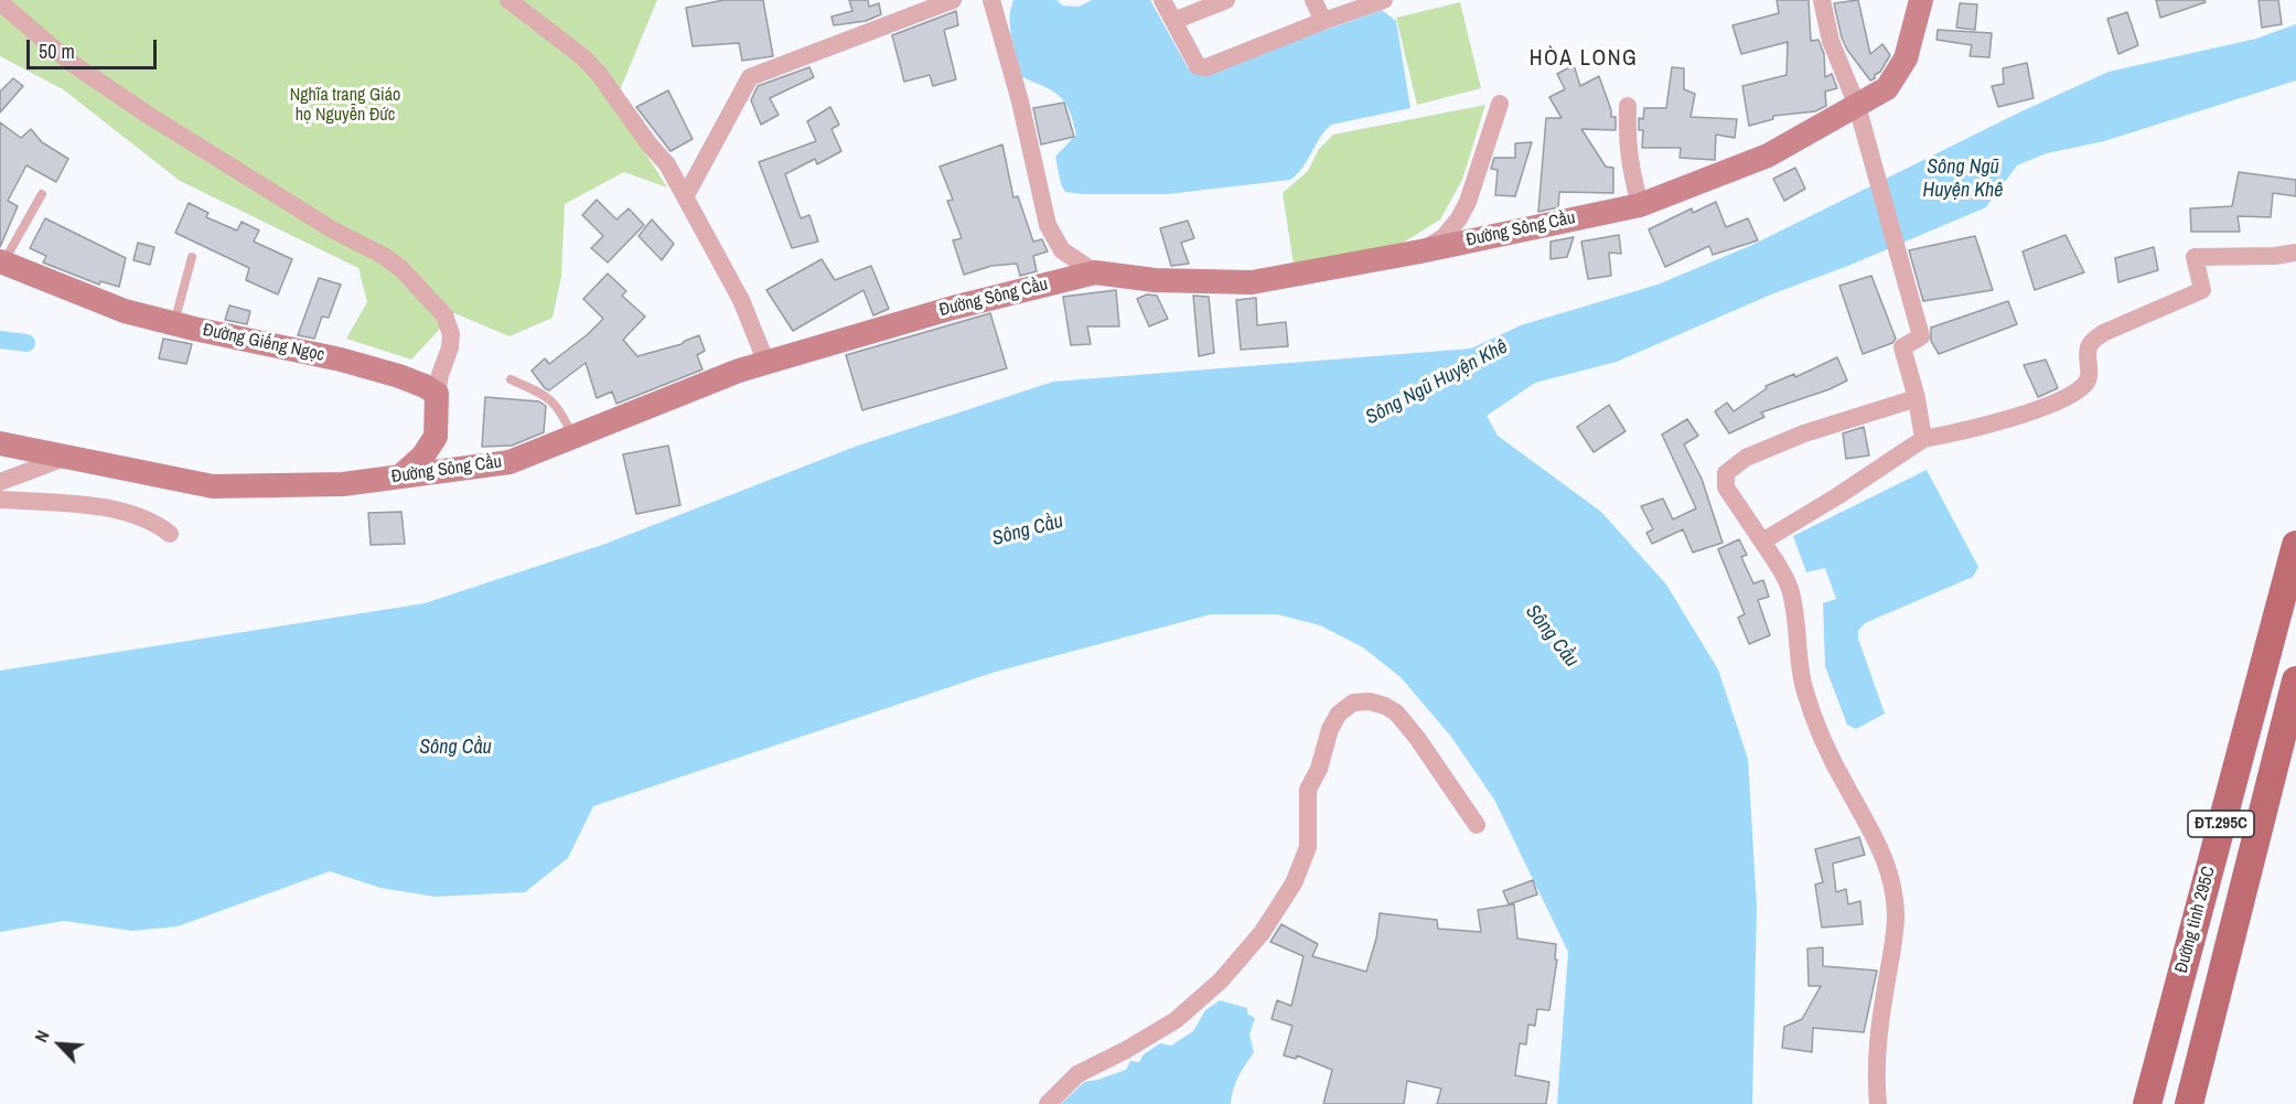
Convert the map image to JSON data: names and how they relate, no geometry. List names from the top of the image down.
{
  "streets": {
    "main road": [
      "Đường Sông Cầu",
      "Đường Giếng Ngọc",
      "ĐT.295C",
      "Đường tỉnh 295C"
    ]
  },
  "districts": ["HÒA LONG"],
  "water": ["Sông Ngũ Huyện Khê", "Sông Cầu"],
  "parks": ["Nghĩa trang Giáo họ Nguyễn Đức"],
  "scale_bar": "50 m",
  "north": "top left"
}
